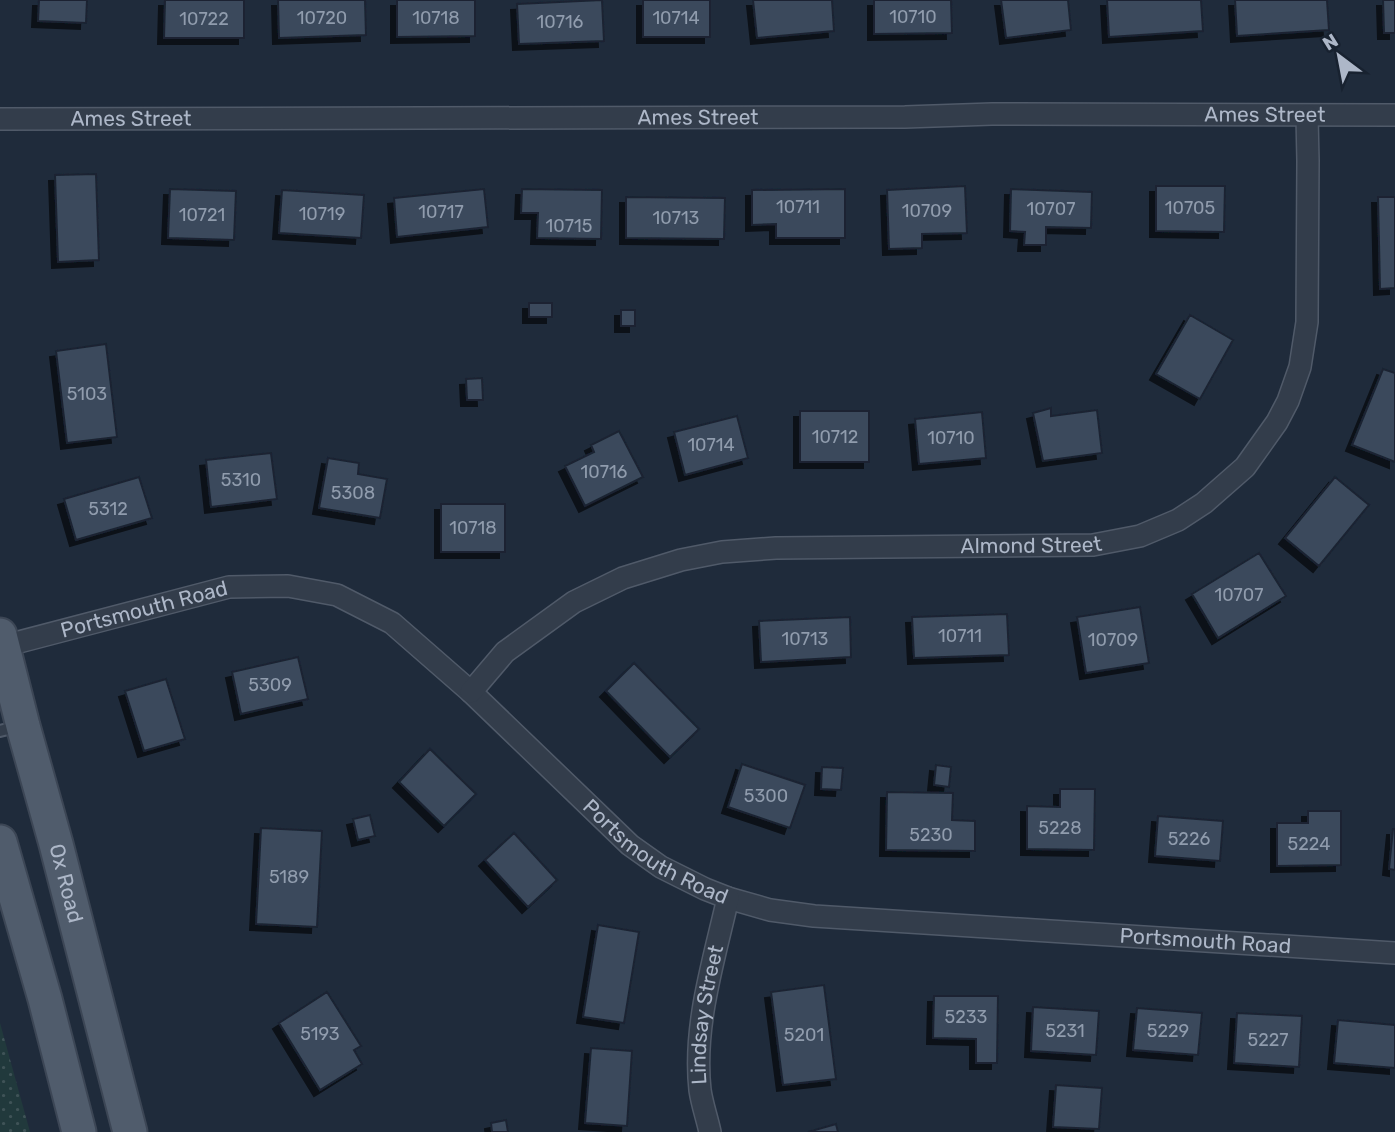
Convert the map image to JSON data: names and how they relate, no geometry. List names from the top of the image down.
{
  "streets": {
    "main road": ["Ox Road"],
    "street": [
      "Ames Street",
      "Almond Street",
      "Portsmouth Road",
      "Lindsay Street"
    ]
  },
  "crossings": [
    ["Ames Street", "Almond Street"],
    ["Almond Street", "Portsmouth Road"],
    ["Portsmouth Road", "Ox Road"],
    ["Portsmouth Road", "Lindsay Street"]
  ],
  "house_numbers": [
    "10710",
    "10720",
    "10718",
    "10714",
    "10722",
    "10716",
    "10711",
    "10705",
    "10707",
    "10709",
    "10717",
    "10719",
    "10721",
    "10713",
    "10715",
    "5103",
    "10712",
    "10710",
    "10714",
    "10716",
    "5310",
    "5308",
    "5312",
    "10718",
    "10707",
    "10711",
    "10713",
    "10709",
    "5309",
    "5300",
    "5228",
    "5230",
    "5226",
    "5224",
    "5189",
    "5233",
    "5231",
    "5229",
    "5193",
    "5201",
    "5227"
  ],
  "north": "top left"
}
